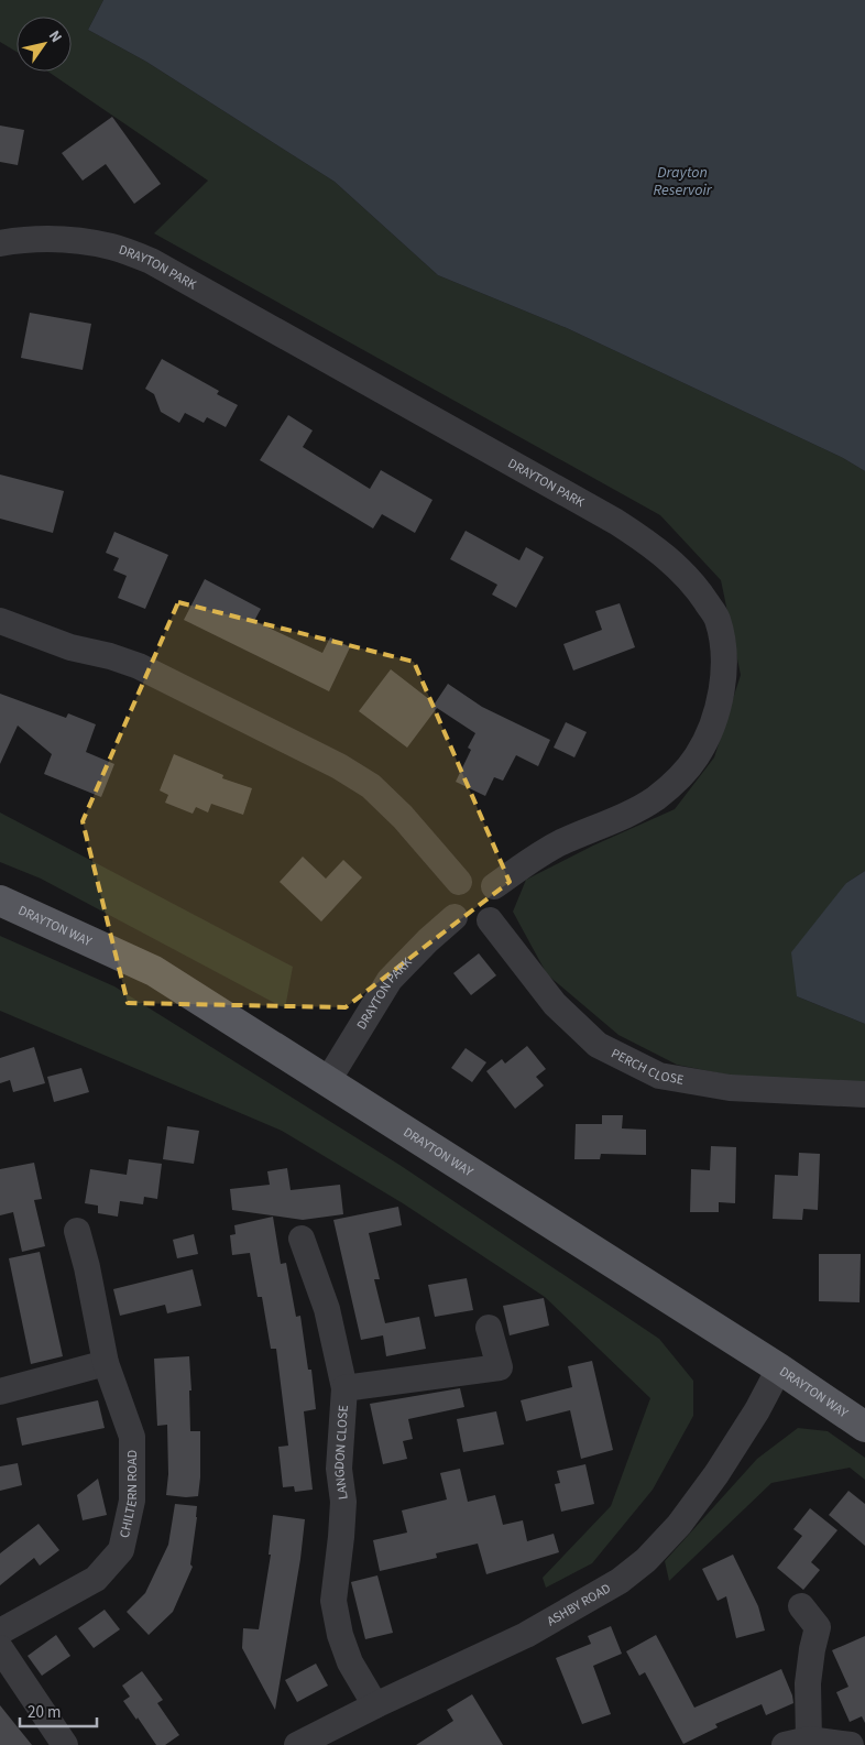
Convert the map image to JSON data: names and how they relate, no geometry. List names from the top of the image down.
{
  "streets": {
    "main road": ["DRAYTON WAY"],
    "street": [
      "DRAYTON PARK",
      "PERCH CLOSE",
      "LANGDON CLOSE",
      "CHILTERN ROAD",
      "ASHBY ROAD"
    ]
  },
  "crossings": [
    ["DRAYTON PARK", "DRAYTON WAY"],
    ["DRAYTON PARK", "PERCH CLOSE"],
    ["DRAYTON WAY", "ASHBY ROAD"],
    ["LANGDON CLOSE", "ASHBY ROAD"]
  ],
  "water": ["Drayton Reservoir"],
  "scale_bar": "20 m",
  "north": "top right"
}
